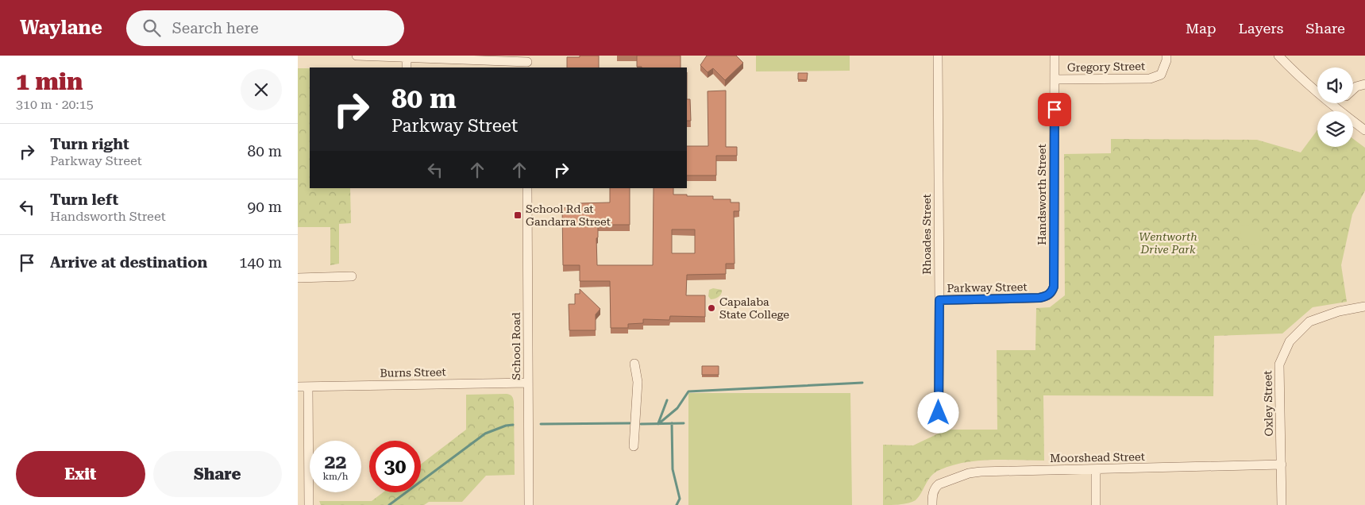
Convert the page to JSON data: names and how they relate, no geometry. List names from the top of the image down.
{
  "streets": {
    "street": [
      "Gregory Street",
      "Handsworth Street",
      "Rhoades Street",
      "Parkway Street",
      "School Road",
      "Burns Street",
      "Oxley Street",
      "Moorshead Street"
    ]
  },
  "crossings": [
    ["Gregory Street", "Handsworth Street"],
    ["Handsworth Street", "Parkway Street"],
    ["Rhoades Street", "Parkway Street"],
    ["School Road", "Burns Street"],
    ["Oxley Street", "Moorshead Street"]
  ],
  "parks": ["Wentworth Drive Park"],
  "places": {
    "transit": ["School Rd at Gandarra Street"],
    "other": ["Capalaba State College"]
  },
  "page": {
    "header": "Waylane",
    "search": "Search here",
    "nav": ["Map", "Layers", "Share"],
    "heading": ["1 min", "310 m · 20:15"],
    "turn": ["80 m", "Parkway Street"],
    "list": [
      {
        "name": "Turn right",
        "note": "Parkway Street",
        "value": "80 m"
      },
      {
        "name": "Turn left",
        "note": "Handsworth Street",
        "value": "90 m"
      },
      {
        "name": "Arrive at destination",
        "value": "140 m"
      }
    ],
    "speed": "22 km/h",
    "limit": "30",
    "buttons": ["Exit", "Share"]
  }
}
